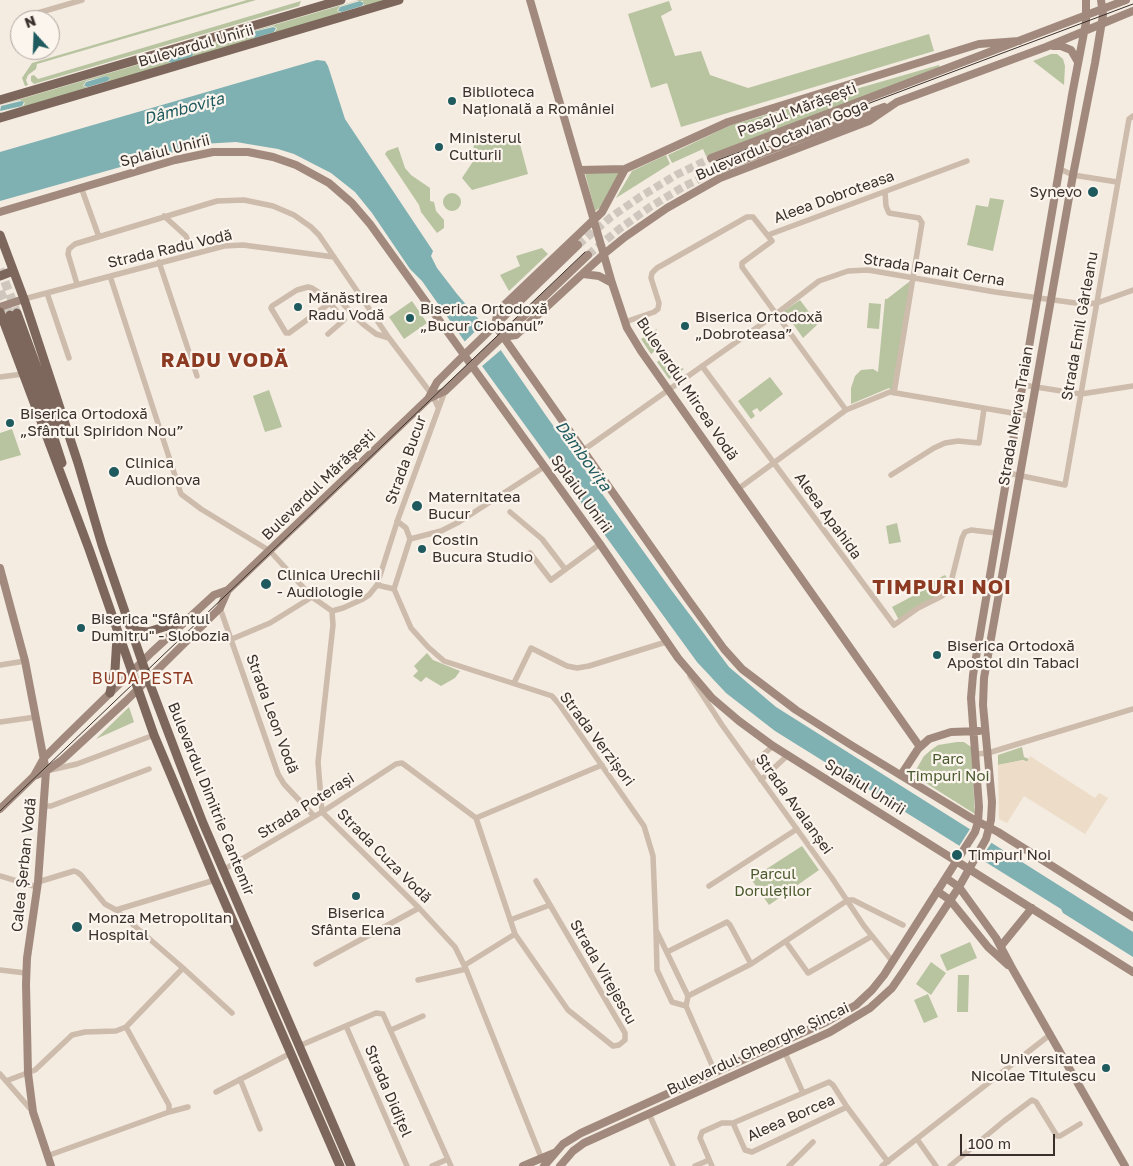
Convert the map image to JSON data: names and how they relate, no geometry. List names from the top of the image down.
{
  "streets": {
    "main road": [
      "Bulevardul Unirii",
      "Pasajul Mărășești",
      "Bulevardul Octavian Goga",
      "Splaiul Unirii",
      "Bulevardul Mircea Vodă",
      "Strada Nerva Traian",
      "Bulevardul Mărășești",
      "Bulevardul Dimitrie Cantemir",
      "Calea Șerban Vodă",
      "Bulevardul Gheorghe Șincai"
    ],
    "street": [
      "Aleea Dobroteasa",
      "Strada Radu Vodă",
      "Strada Panait Cerna",
      "Strada Emil Gârleanu",
      "Strada Bucur",
      "Aleea Apahida",
      "Strada Leon Vodă",
      "Strada Verzișori",
      "Strada Avalanșei",
      "Strada Poterași",
      "Strada Cuza Vodă",
      "Strada Vitejescu",
      "Strada Didițel",
      "Aleea Borcea"
    ]
  },
  "crossings": [
    ["Pasajul Mărășești", "Bulevardul Octavian Goga"],
    ["Bulevardul Octavian Goga", "Bulevardul Mircea Vodă"],
    ["Bulevardul Octavian Goga", "Strada Nerva Traian"],
    ["Splaiul Unirii", "Strada Panait Cerna"],
    ["Splaiul Unirii", "Strada Nerva Traian"],
    ["Splaiul Unirii", "Bulevardul Mărășești"],
    ["Splaiul Unirii", "Strada Avalanșei"],
    ["Splaiul Unirii", "Bulevardul Gheorghe Șincai"],
    ["Aleea Dobroteasa", "Bulevardul Mircea Vodă"],
    ["Strada Radu Vodă", "Bulevardul Dimitrie Cantemir"],
    ["Strada Panait Cerna", "Strada Emil Gârleanu"],
    ["Strada Panait Cerna", "Bulevardul Mircea Vodă"],
    ["Strada Panait Cerna", "Strada Nerva Traian"],
    ["Strada Panait Cerna", "Aleea Apahida"],
    ["Strada Emil Gârleanu", "Strada Nerva Traian"],
    ["Strada Nerva Traian", "Aleea Apahida"],
    ["Strada Nerva Traian", "Bulevardul Gheorghe Șincai"],
    ["Strada Bucur", "Bulevardul Mărășești"],
    ["Bulevardul Mărășești", "Strada Leon Vodă"],
    ["Bulevardul Mărășești", "Bulevardul Dimitrie Cantemir"],
    ["Bulevardul Mărășești", "Calea Șerban Vodă"],
    ["Strada Leon Vodă", "Strada Poterași"],
    ["Bulevardul Dimitrie Cantemir", "Strada Poterași"],
    ["Strada Avalanșei", "Bulevardul Gheorghe Șincai"],
    ["Strada Poterași", "Strada Cuza Vodă"],
    ["Strada Cuza Vodă", "Bulevardul Gheorghe Șincai"],
    ["Bulevardul Gheorghe Șincai", "Aleea Borcea"]
  ],
  "districts": ["RADU VODĂ", "TIMPURI NOI", "BUDAPESTA"],
  "water": ["Dâmbovița"],
  "parks": ["Parc Timpuri Noi", "Parcul Doruleților"],
  "places": [
    "Biblioteca Națională a României",
    "Ministerul Culturii",
    "Synevo",
    "Mănăstirea Radu Vodă",
    "Biserica Ortodoxă „Bucur Ciobanul”",
    "Biserica Ortodoxă „Dobroteasa”",
    "Biserica Ortodoxă „Sfântul Spiridon Nou”",
    "Clinica Audionova",
    "Maternitatea Bucur",
    "Costin Bucura Studio",
    "Clinica Urechii - Audiologie",
    "Biserica \"Sfântul Dumitru\" - Slobozia",
    "Biserica Ortodoxă Apostol din Tabaci",
    "Timpuri Noi",
    "Biserica Sfânta Elena",
    "Monza Metropolitan Hospital",
    "Universitatea Nicolae Titulescu"
  ],
  "scale_bar": "100 m",
  "north": "top"
}
